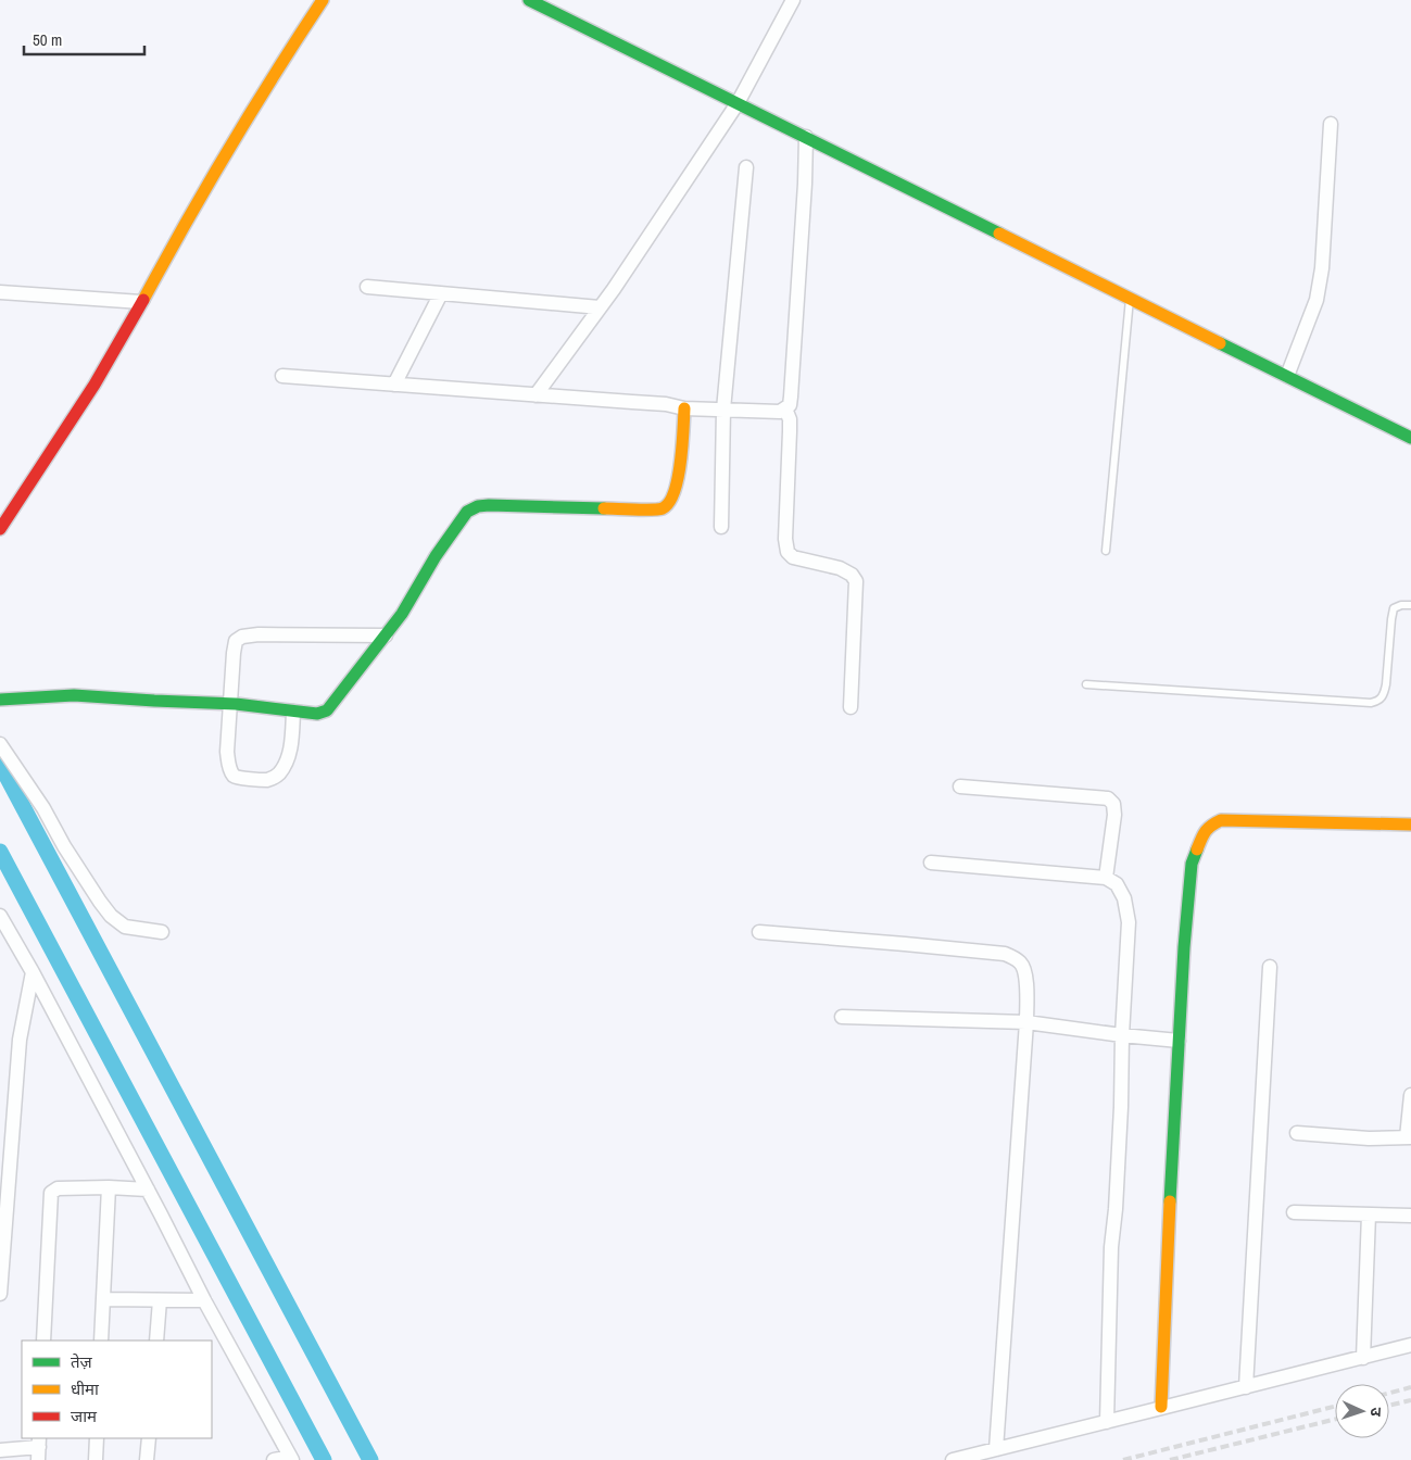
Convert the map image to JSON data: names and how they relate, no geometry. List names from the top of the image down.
{
  "legend": ["तेज़", "धीमा", "जाम"],
  "scale_bar": "50 m",
  "north": "right"
}
